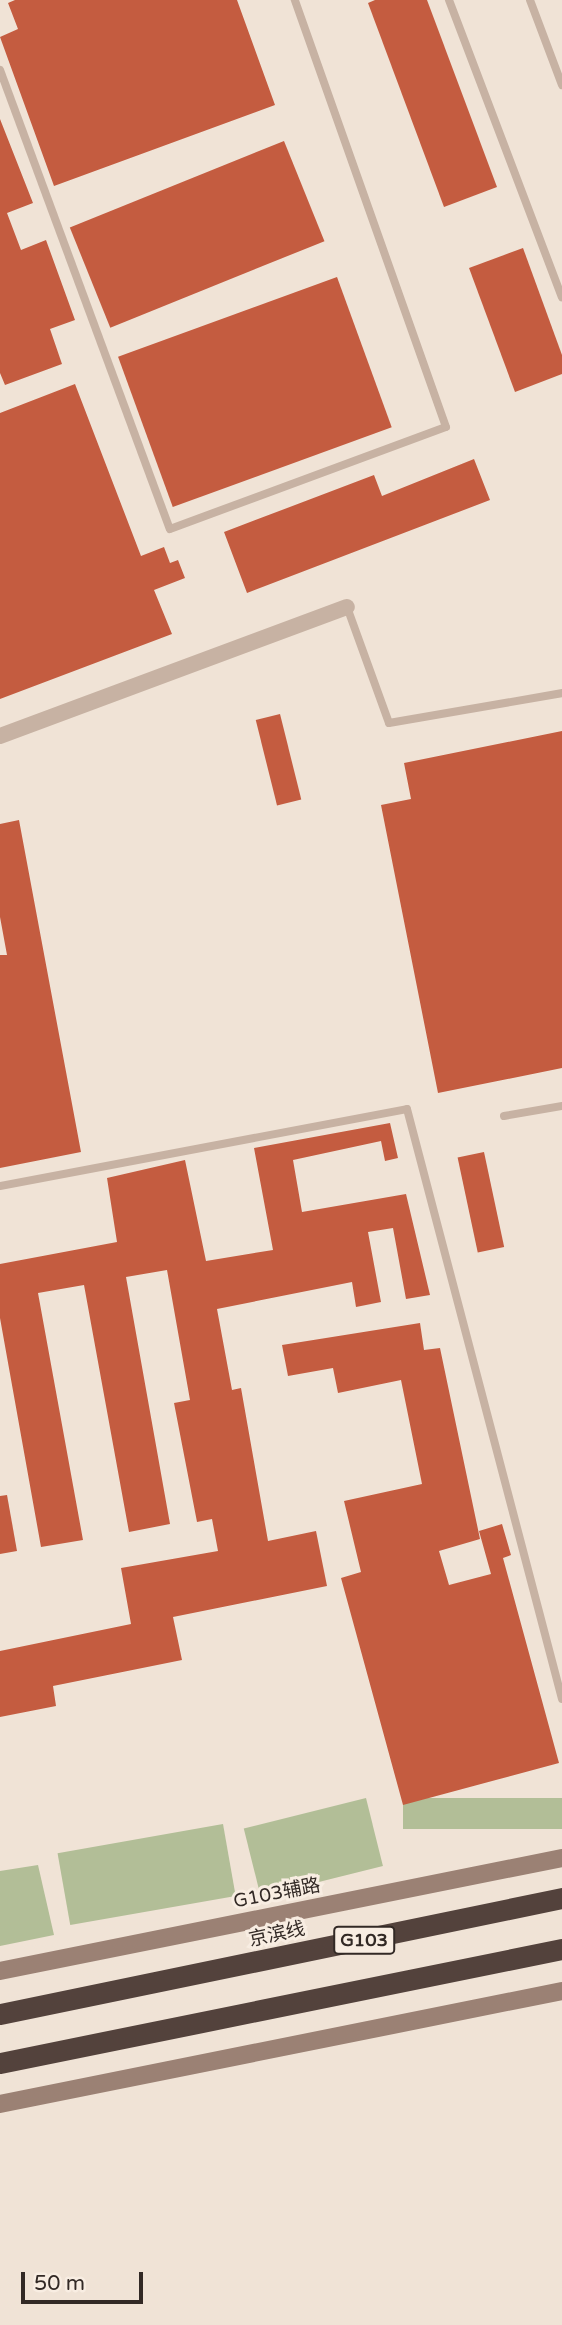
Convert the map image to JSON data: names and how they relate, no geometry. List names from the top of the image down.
{
  "streets": {
    "highway": ["京滨线", "G103"],
    "street": ["G103辅路"]
  },
  "scale_bar": "50 m"
}
